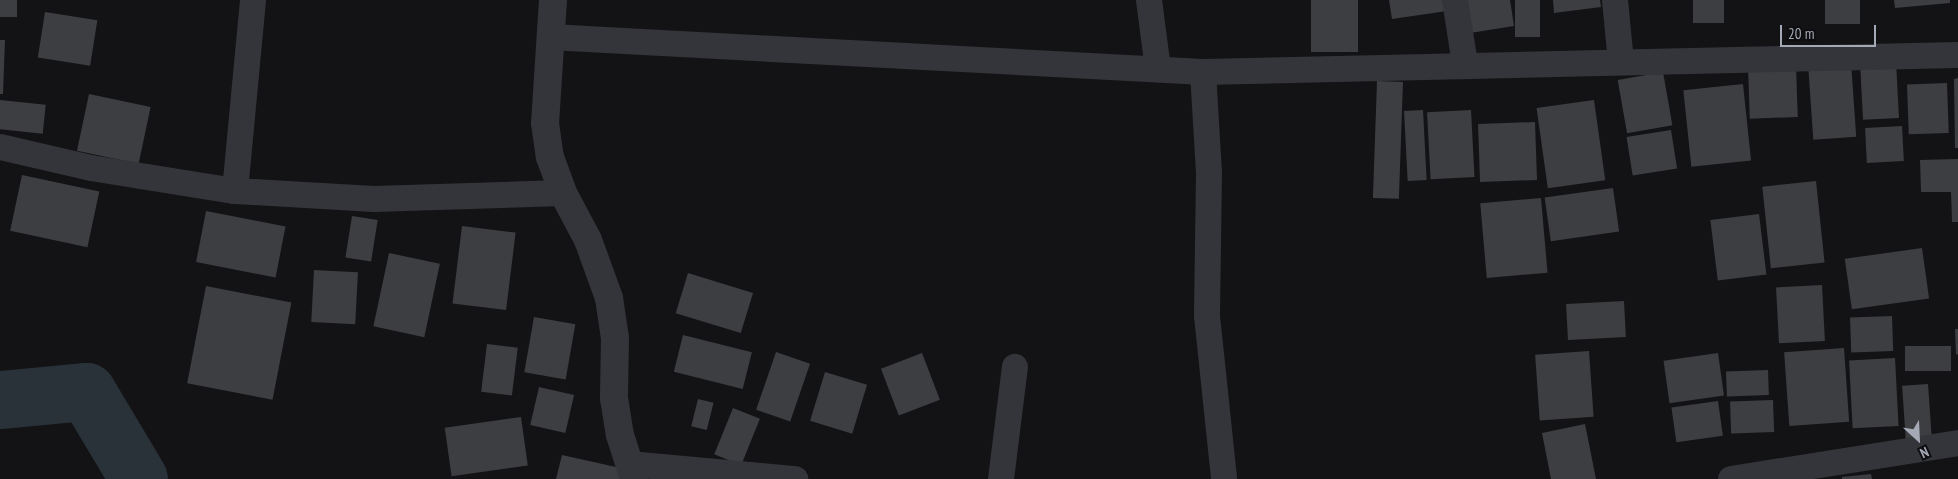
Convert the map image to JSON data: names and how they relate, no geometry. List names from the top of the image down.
{
  "scale_bar": "20 m",
  "north": "bottom right"
}
